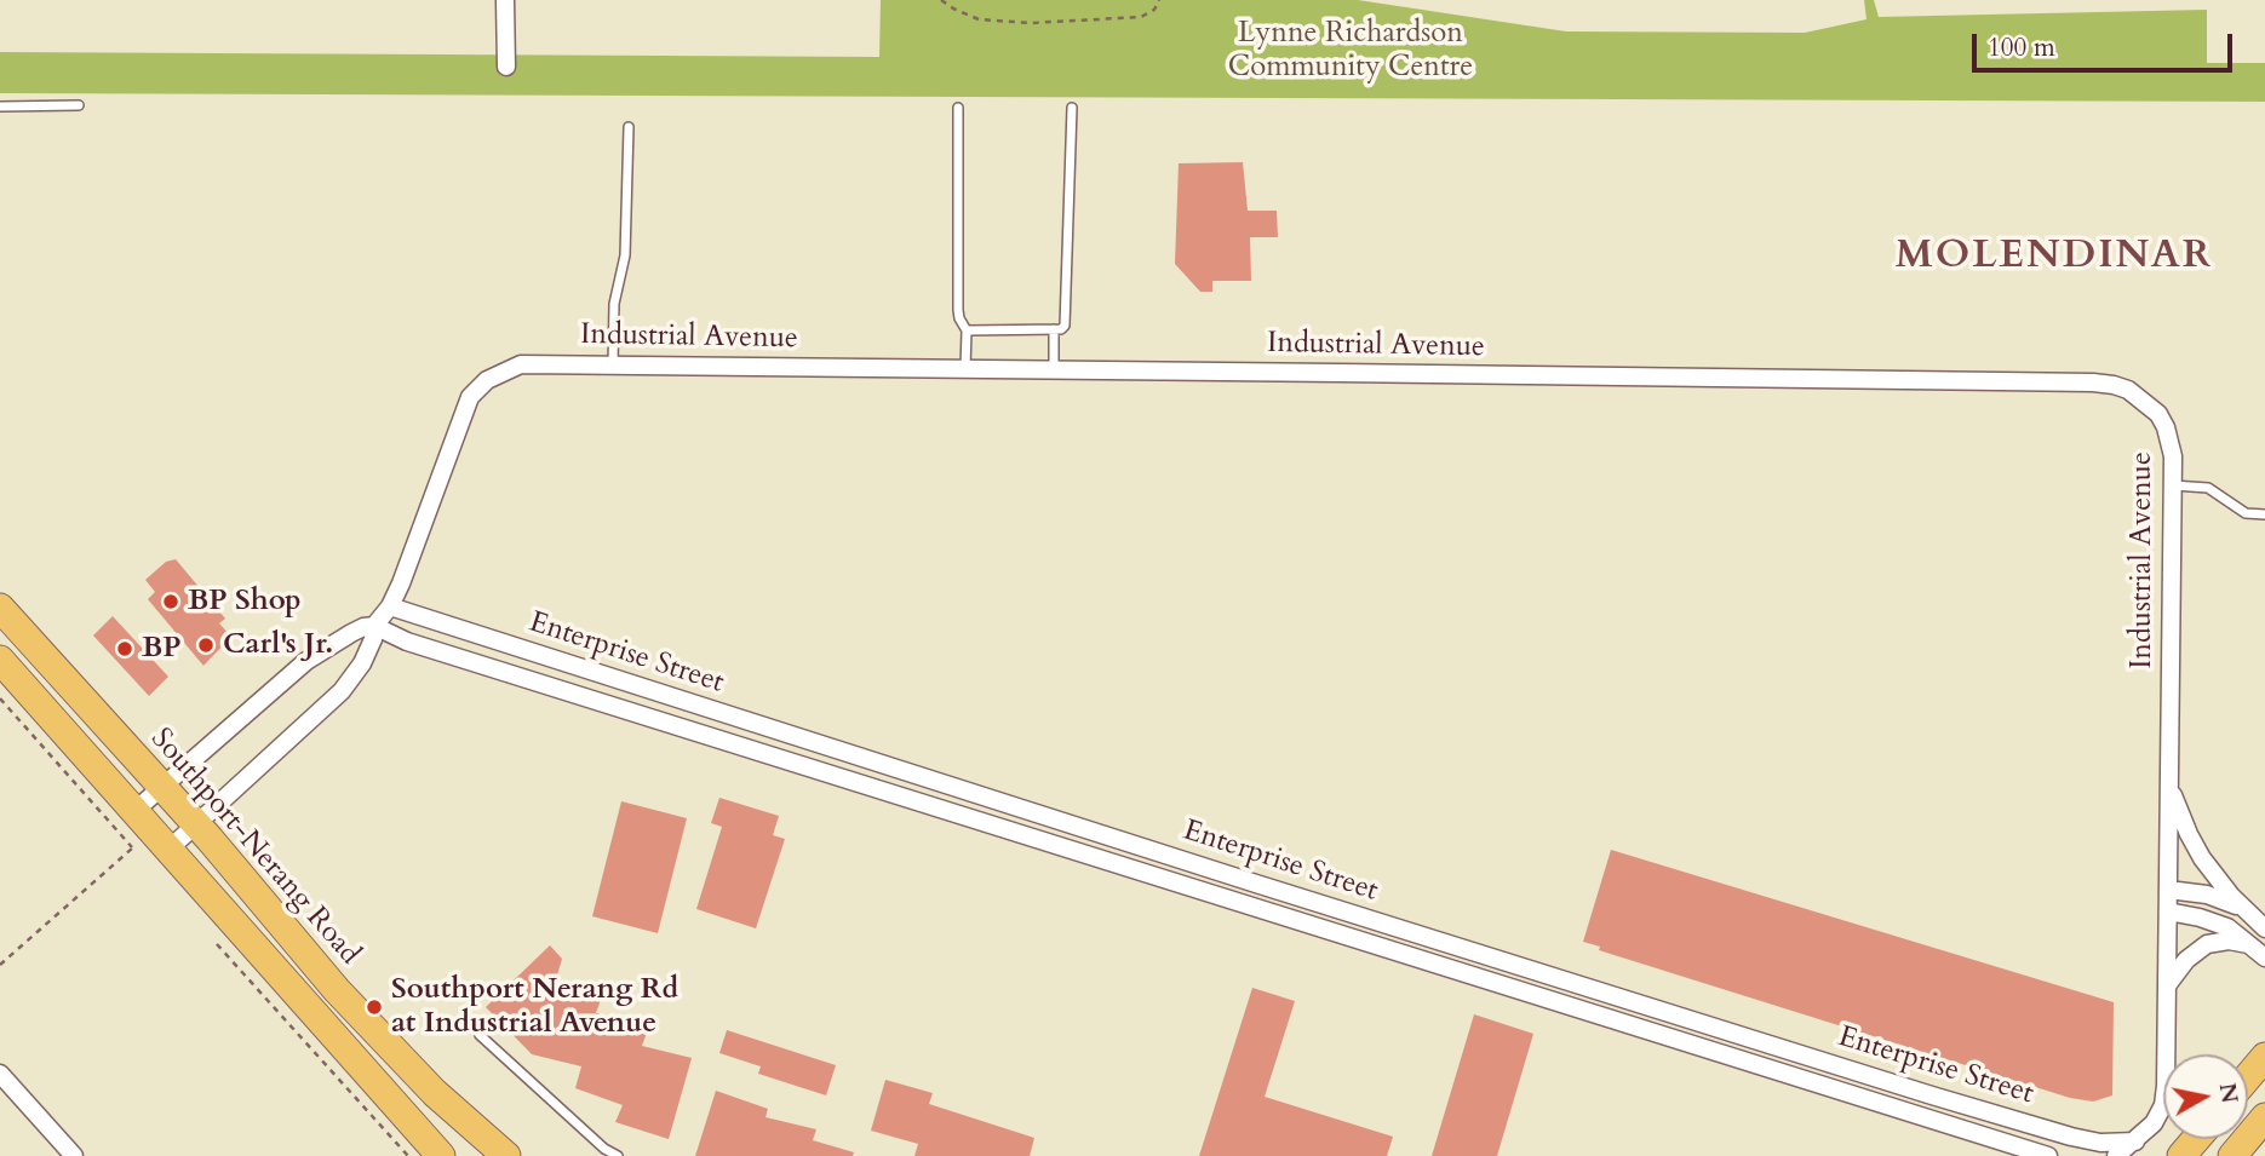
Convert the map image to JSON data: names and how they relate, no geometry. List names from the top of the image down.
{
  "streets": {
    "main road": ["Southport-Nerang Road"],
    "street": ["Industrial Avenue", "Enterprise Street"]
  },
  "crossings": [
    ["Industrial Avenue", "Enterprise Street"],
    ["Industrial Avenue", "Southport-Nerang Road"]
  ],
  "districts": ["MOLENDINAR"],
  "parks": ["Lynne Richardson Community Centre"],
  "places": [
    "BP Shop",
    "Carl's Jr.",
    "BP",
    "Southport Nerang Rd at Industrial Avenue"
  ],
  "scale_bar": "100 m",
  "north": "right"
}
